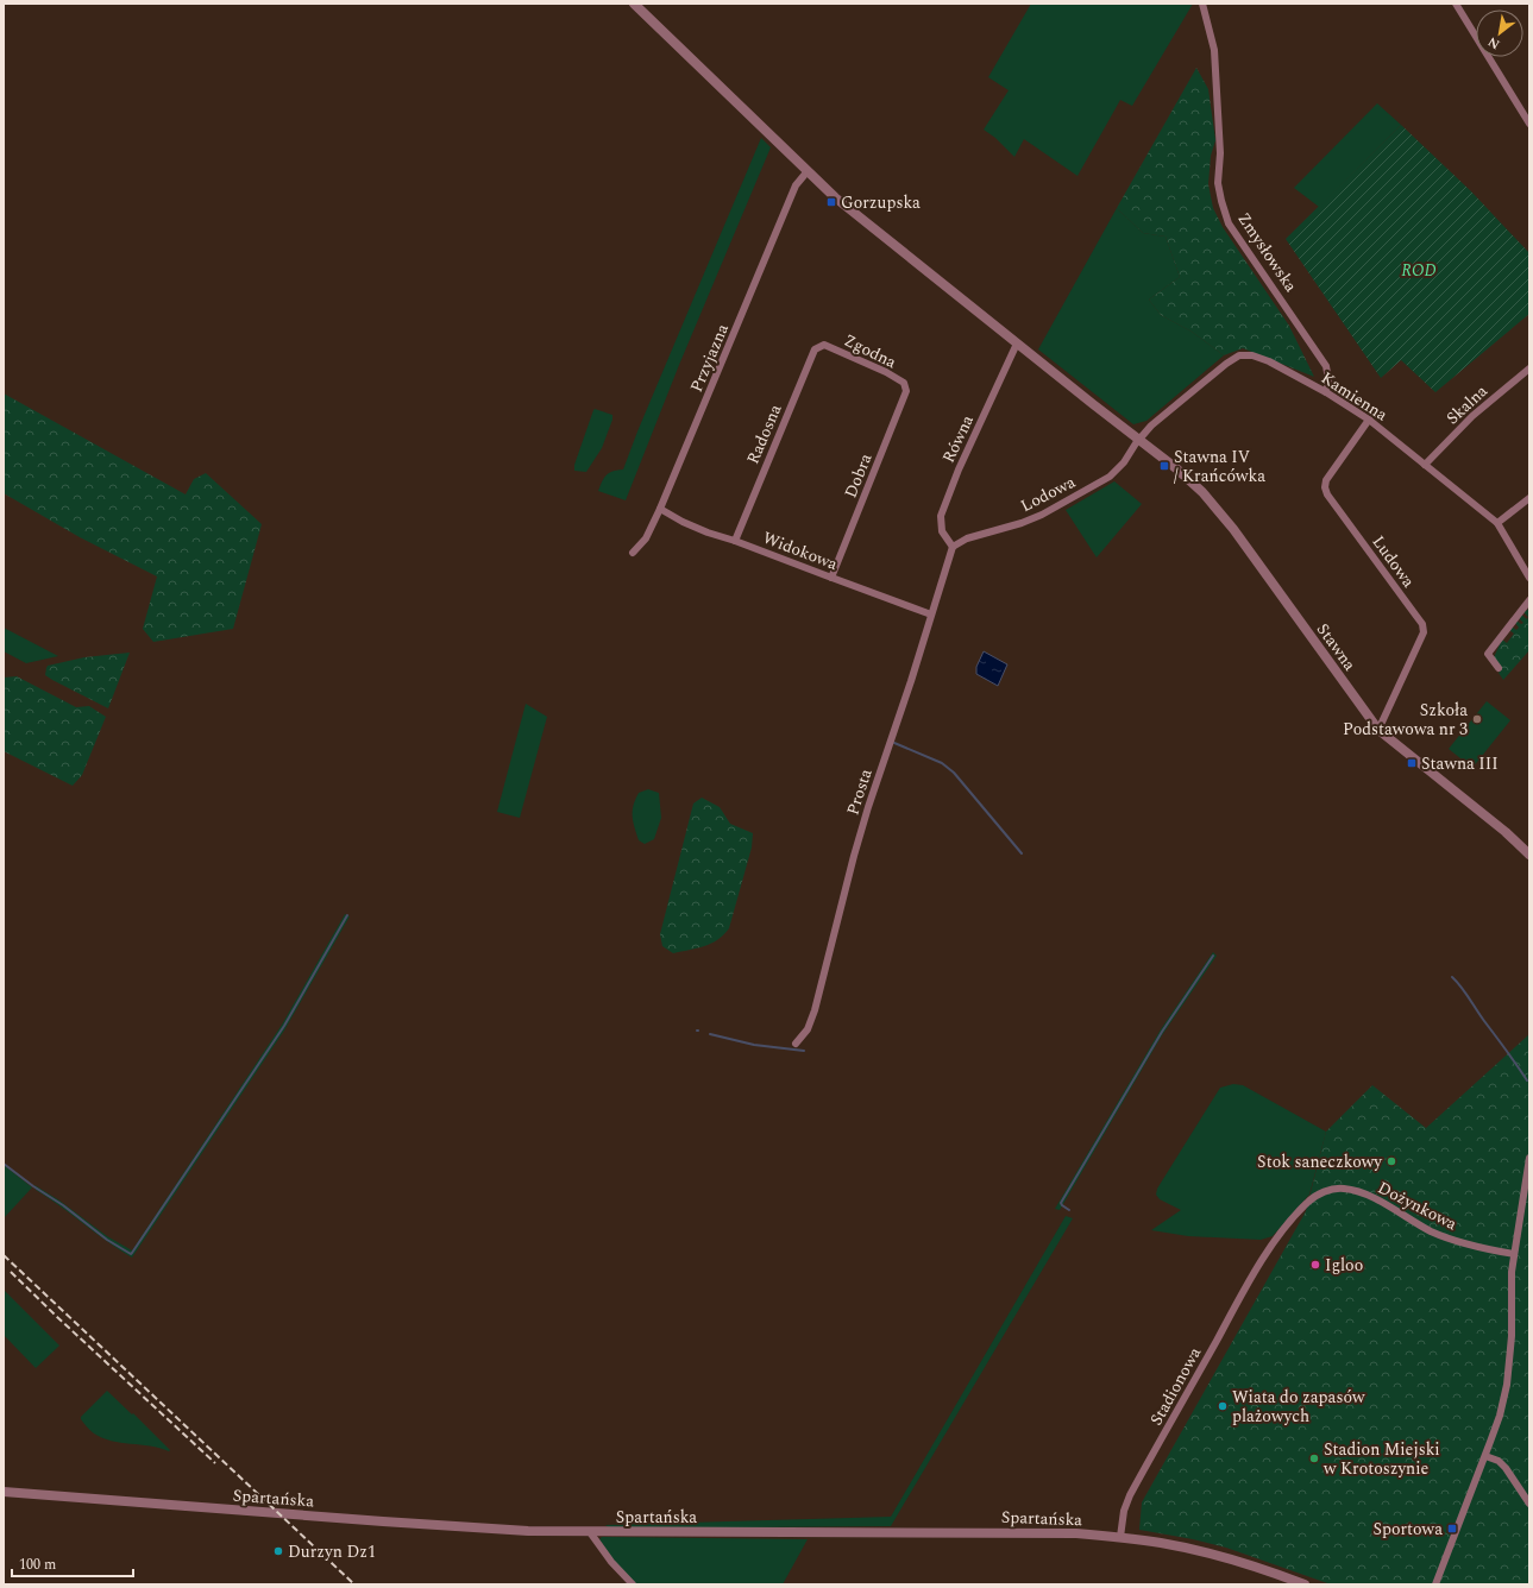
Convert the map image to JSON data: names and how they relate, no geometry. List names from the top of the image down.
{
  "streets": {
    "street": [
      "Zmysłowska",
      "Zgodna",
      "Przyjazna",
      "Kamienna",
      "Skalna",
      "Radosna",
      "Równa",
      "Dobra",
      "Lodowa",
      "Widokowa",
      "Ludowa",
      "Stawna",
      "Prosta",
      "Dożynkowa",
      "Stadionowa",
      "Spartańska"
    ]
  },
  "crossings": [
    ["Zmysłowska", "Kamienna"],
    ["Zgodna", "Radosna"],
    ["Zgodna", "Dobra"],
    ["Przyjazna", "Widokowa"],
    ["Kamienna", "Skalna"],
    ["Kamienna", "Lodowa"],
    ["Kamienna", "Ludowa"],
    ["Kamienna", "Stawna"],
    ["Radosna", "Widokowa"],
    ["Równa", "Lodowa"],
    ["Równa", "Prosta"],
    ["Dobra", "Widokowa"],
    ["Lodowa", "Stawna"],
    ["Lodowa", "Prosta"],
    ["Widokowa", "Prosta"],
    ["Ludowa", "Stawna"],
    ["Dożynkowa", "Stadionowa"],
    ["Stadionowa", "Spartańska"]
  ],
  "parks": ["ROD"],
  "places": {
    "transit": [
      "Gorzupska",
      "Stawna IV / Krańcówka",
      "Stawna III",
      "Sportowa"
    ],
    "other": [
      "Szkoła Podstawowa nr 3",
      "Stok saneczkowy",
      "Igloo",
      "Wiata do zapasów plażowych",
      "Stadion Miejski w Krotoszynie",
      "Durzyn Dz1"
    ]
  },
  "scale_bar": "100 m",
  "north": "bottom left"
}
